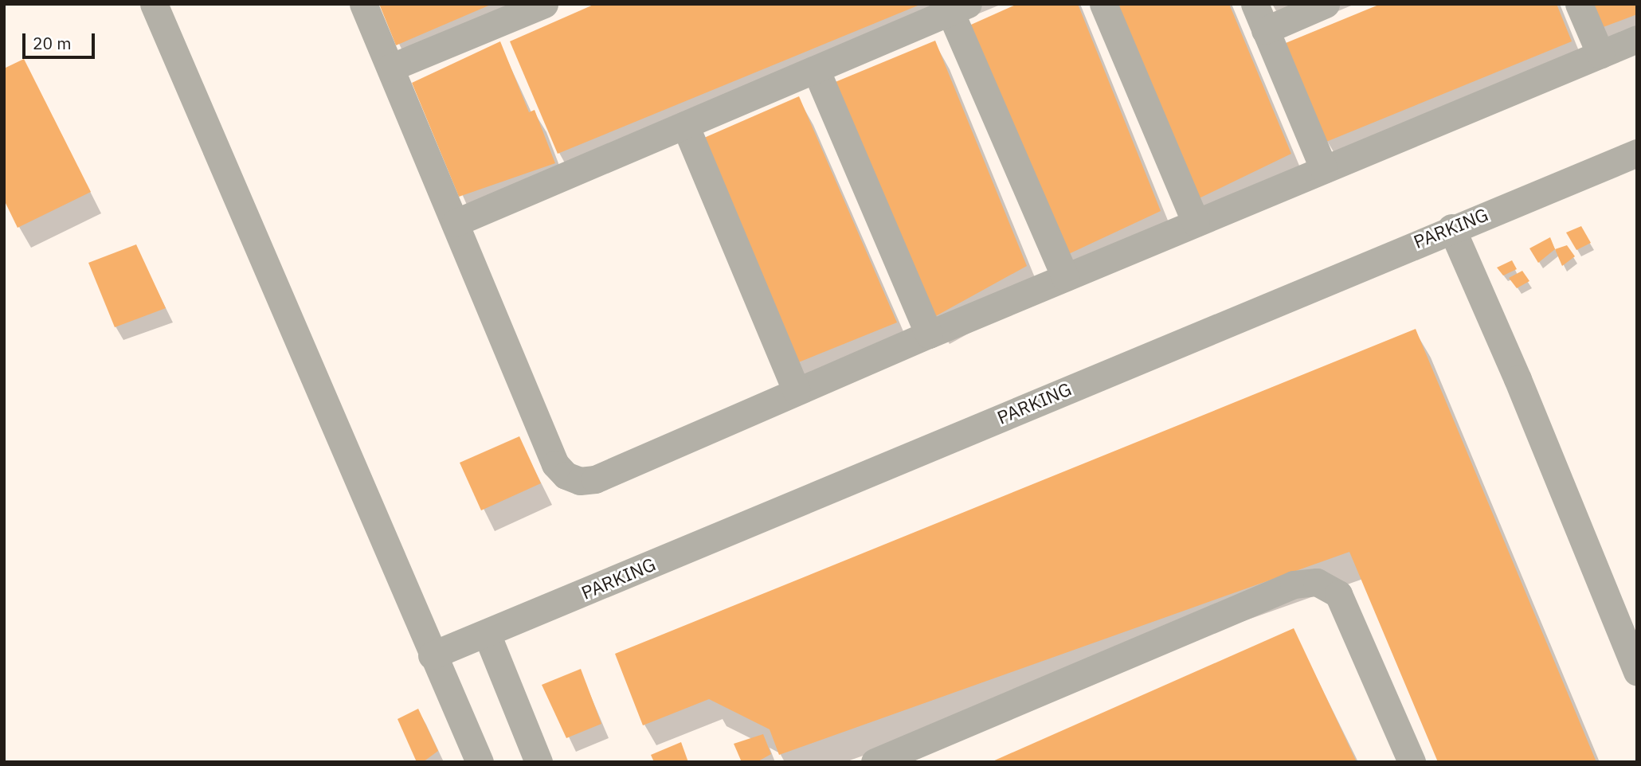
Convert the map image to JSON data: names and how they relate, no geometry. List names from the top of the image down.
{
  "streets": {
    "street": ["PARKING"]
  },
  "scale_bar": "20 m"
}
